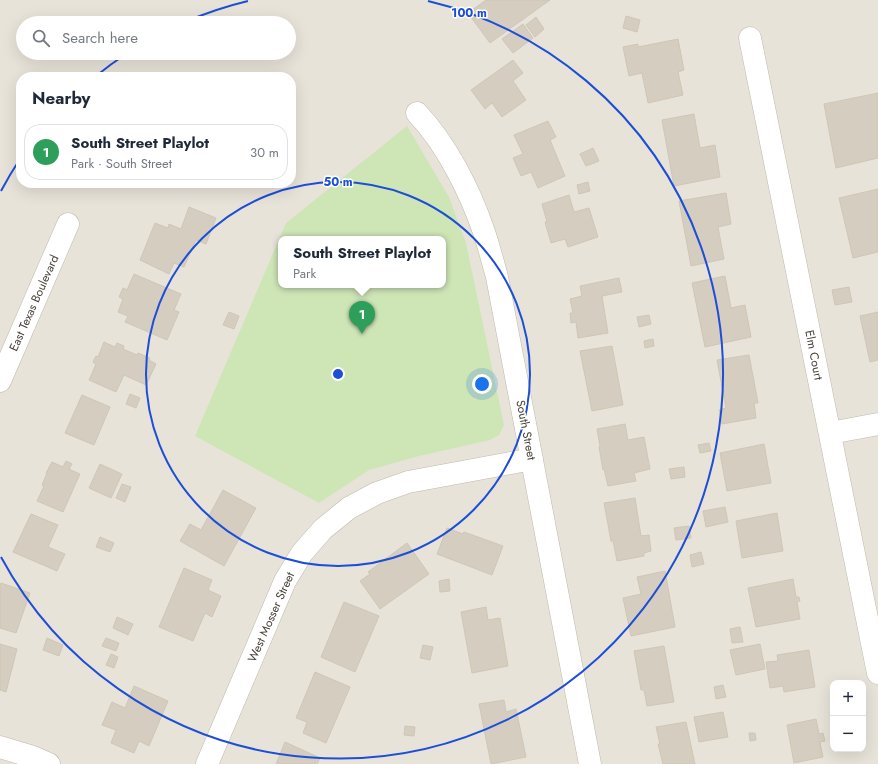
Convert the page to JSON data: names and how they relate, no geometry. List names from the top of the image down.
{
  "streets": {
    "street": [
      "East Texas Boulevard",
      "Elm Court",
      "South Street",
      "West Mosser Street"
    ]
  },
  "crossings": [
    ["South Street", "West Mosser Street"]
  ],
  "page": {
    "search": "Search here",
    "heading": "Nearby",
    "list": [
      {
        "mark": "1",
        "name": "South Street Playlot",
        "note": "Park · South Street",
        "value": "30 m"
      }
    ],
    "popup": ["South Street Playlot", "Park"],
    "pins": "1",
    "map_buttons": ["+", "−"]
  },
  "rings": ["100 m", "50 m"]
}
